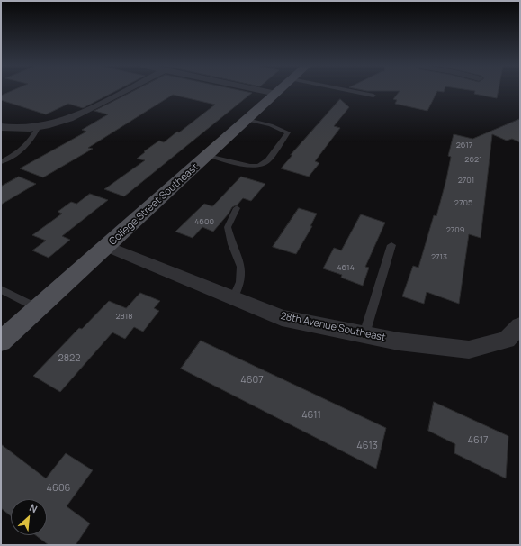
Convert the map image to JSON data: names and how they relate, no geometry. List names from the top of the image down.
{
  "streets": {
    "main road": ["College Street Southeast"],
    "street": ["28th Avenue Southeast"]
  },
  "crossings": [
    ["College Street Southeast", "28th Avenue Southeast"]
  ],
  "house_numbers": [
    "2617",
    "2621",
    "2701",
    "2705",
    "4600",
    "2709",
    "2713",
    "4614",
    "2818",
    "2822",
    "4607",
    "4611",
    "4617",
    "4613",
    "4606"
  ],
  "north": "top right"
}
